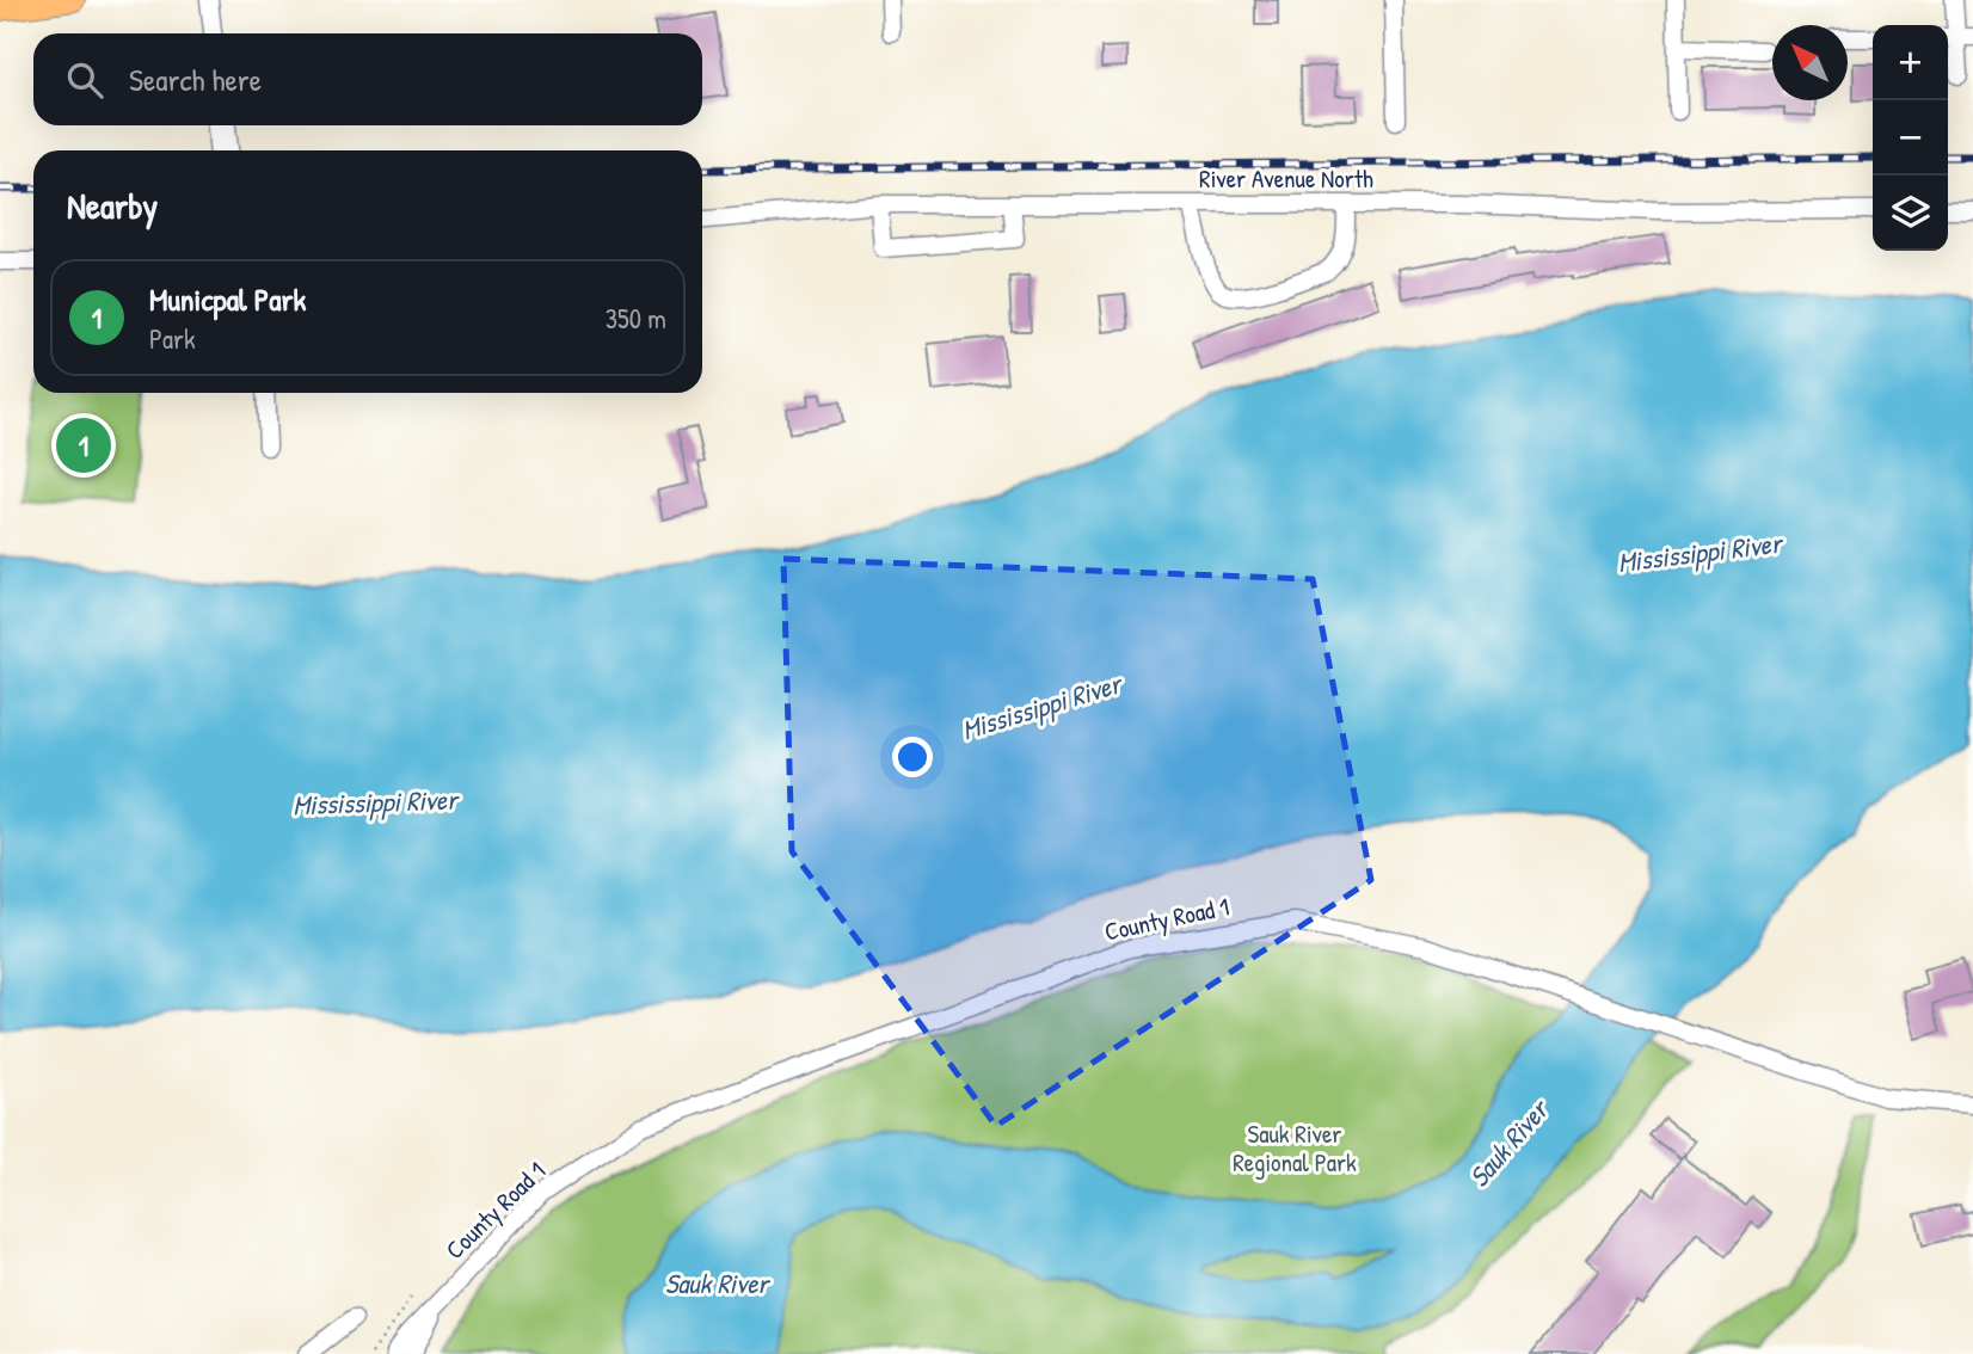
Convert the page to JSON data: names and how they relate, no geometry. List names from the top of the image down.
{
  "streets": {
    "street": ["River Avenue North", "County Road 1"]
  },
  "water": ["Mississippi River", "Sauk River"],
  "parks": ["Sauk River Regional Park"],
  "north": "top left",
  "page": {
    "map_buttons": ["+", "−"],
    "search": "Search here",
    "heading": "Nearby",
    "list": [
      {
        "mark": "1",
        "name": "Municpal Park",
        "note": "Park",
        "value": "350 m"
      }
    ],
    "pins": "1"
  }
}
